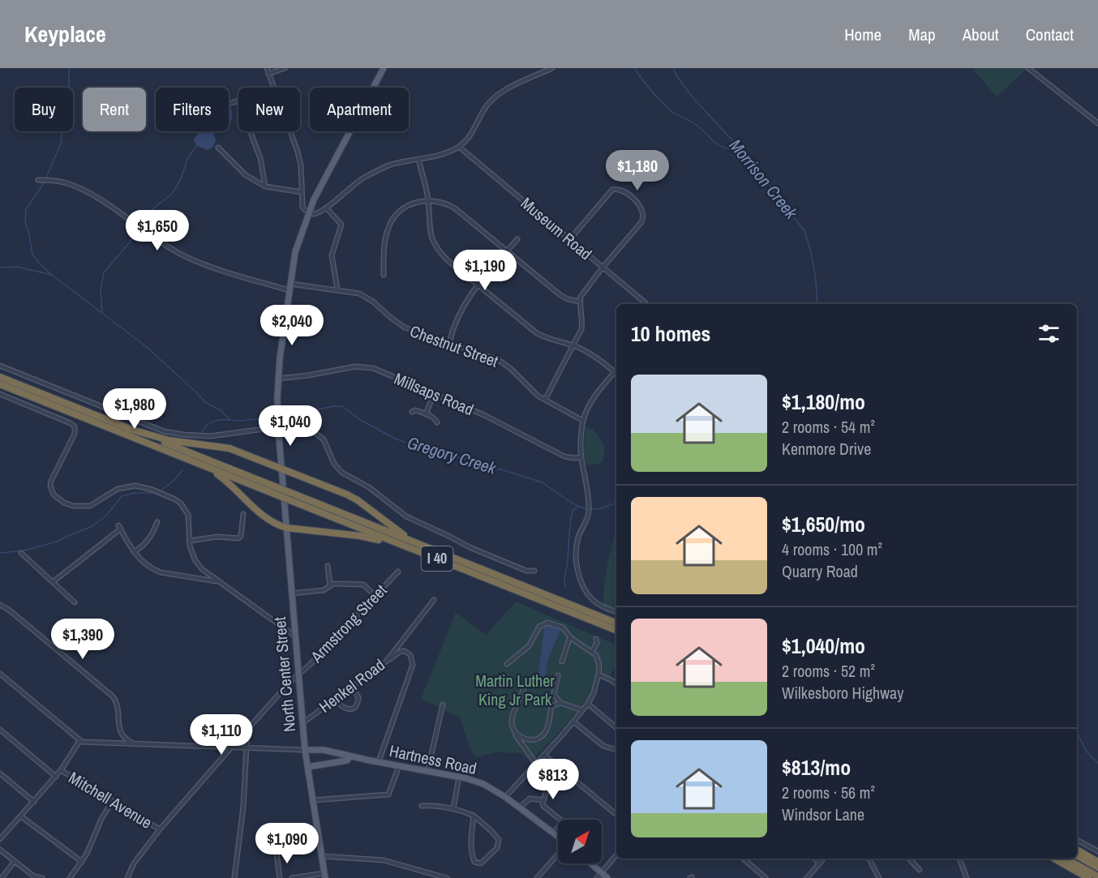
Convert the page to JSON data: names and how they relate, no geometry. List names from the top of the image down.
{
  "streets": {
    "highway": ["I 40"],
    "main road": ["North Center Street", "Hartness Road"],
    "street": [
      "Museum Road",
      "Chestnut Street",
      "Millsaps Road",
      "Armstrong Street",
      "Henkel Road",
      "Mitchell Avenue"
    ]
  },
  "crossings": [
    ["Chestnut Street", "North Center Street"],
    ["Millsaps Road", "North Center Street"],
    ["Armstrong Street", "North Center Street"],
    ["Armstrong Street", "Mitchell Avenue"],
    ["North Center Street", "Henkel Road"],
    ["North Center Street", "Hartness Road"]
  ],
  "water": ["Morrison Creek", "Gregory Creek"],
  "parks": ["Martin Luther King Jr Park"],
  "north": "top right",
  "page": {
    "header": "Keyplace",
    "nav": [
      "Home",
      "Map",
      "About",
      "Contact"
    ],
    "chip": [
      "Buy",
      "Rent",
      "Filters",
      "New",
      "Apartment"
    ],
    "price": [
      "$1,180",
      "$1,650",
      "$1,190",
      "$2,040",
      "$1,980",
      "$1,040",
      "$1,390",
      "$1,110",
      "$813",
      "$1,090"
    ],
    "heading": "10 homes",
    "list": [
      {
        "name": "$1,180/mo",
        "note": "2 rooms · 54 m² · Kenmore Drive"
      },
      {
        "name": "$1,650/mo",
        "note": "4 rooms · 100 m² · Quarry Road"
      },
      {
        "name": "$1,040/mo",
        "note": "2 rooms · 52 m² · Wilkesboro Highway"
      },
      {
        "name": "$813/mo",
        "note": "2 rooms · 56 m² · Windsor Lane"
      }
    ]
  }
}
